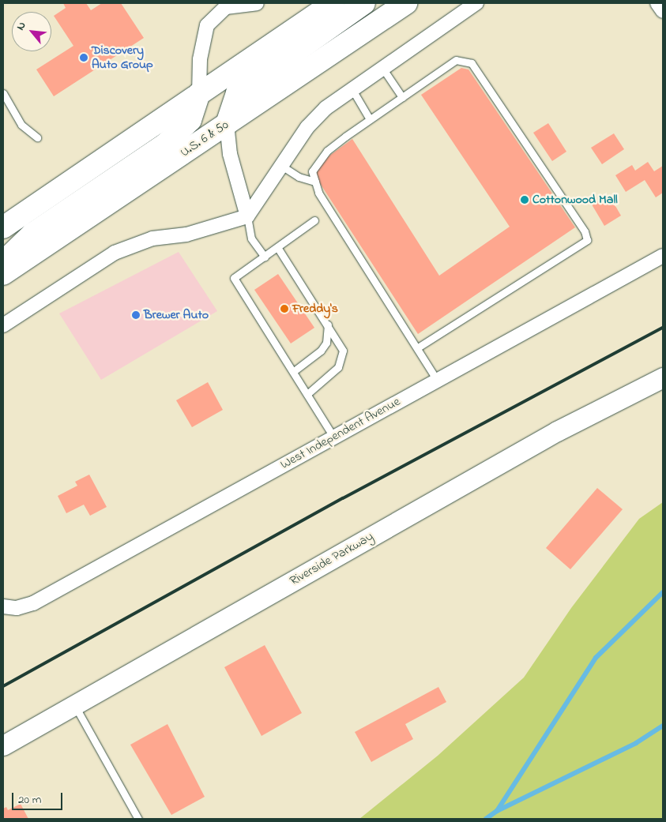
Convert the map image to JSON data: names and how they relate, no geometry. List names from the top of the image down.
{
  "streets": {
    "highway": ["U.S. 6 & 50"],
    "main road": ["Riverside Parkway"],
    "street": ["West Independent Avenue"]
  },
  "places": [
    "Discovery Auto Group",
    "Cottonwood Mall",
    "Freddy's",
    "Brewer Auto"
  ],
  "scale_bar": "20 m",
  "north": "top left"
}
